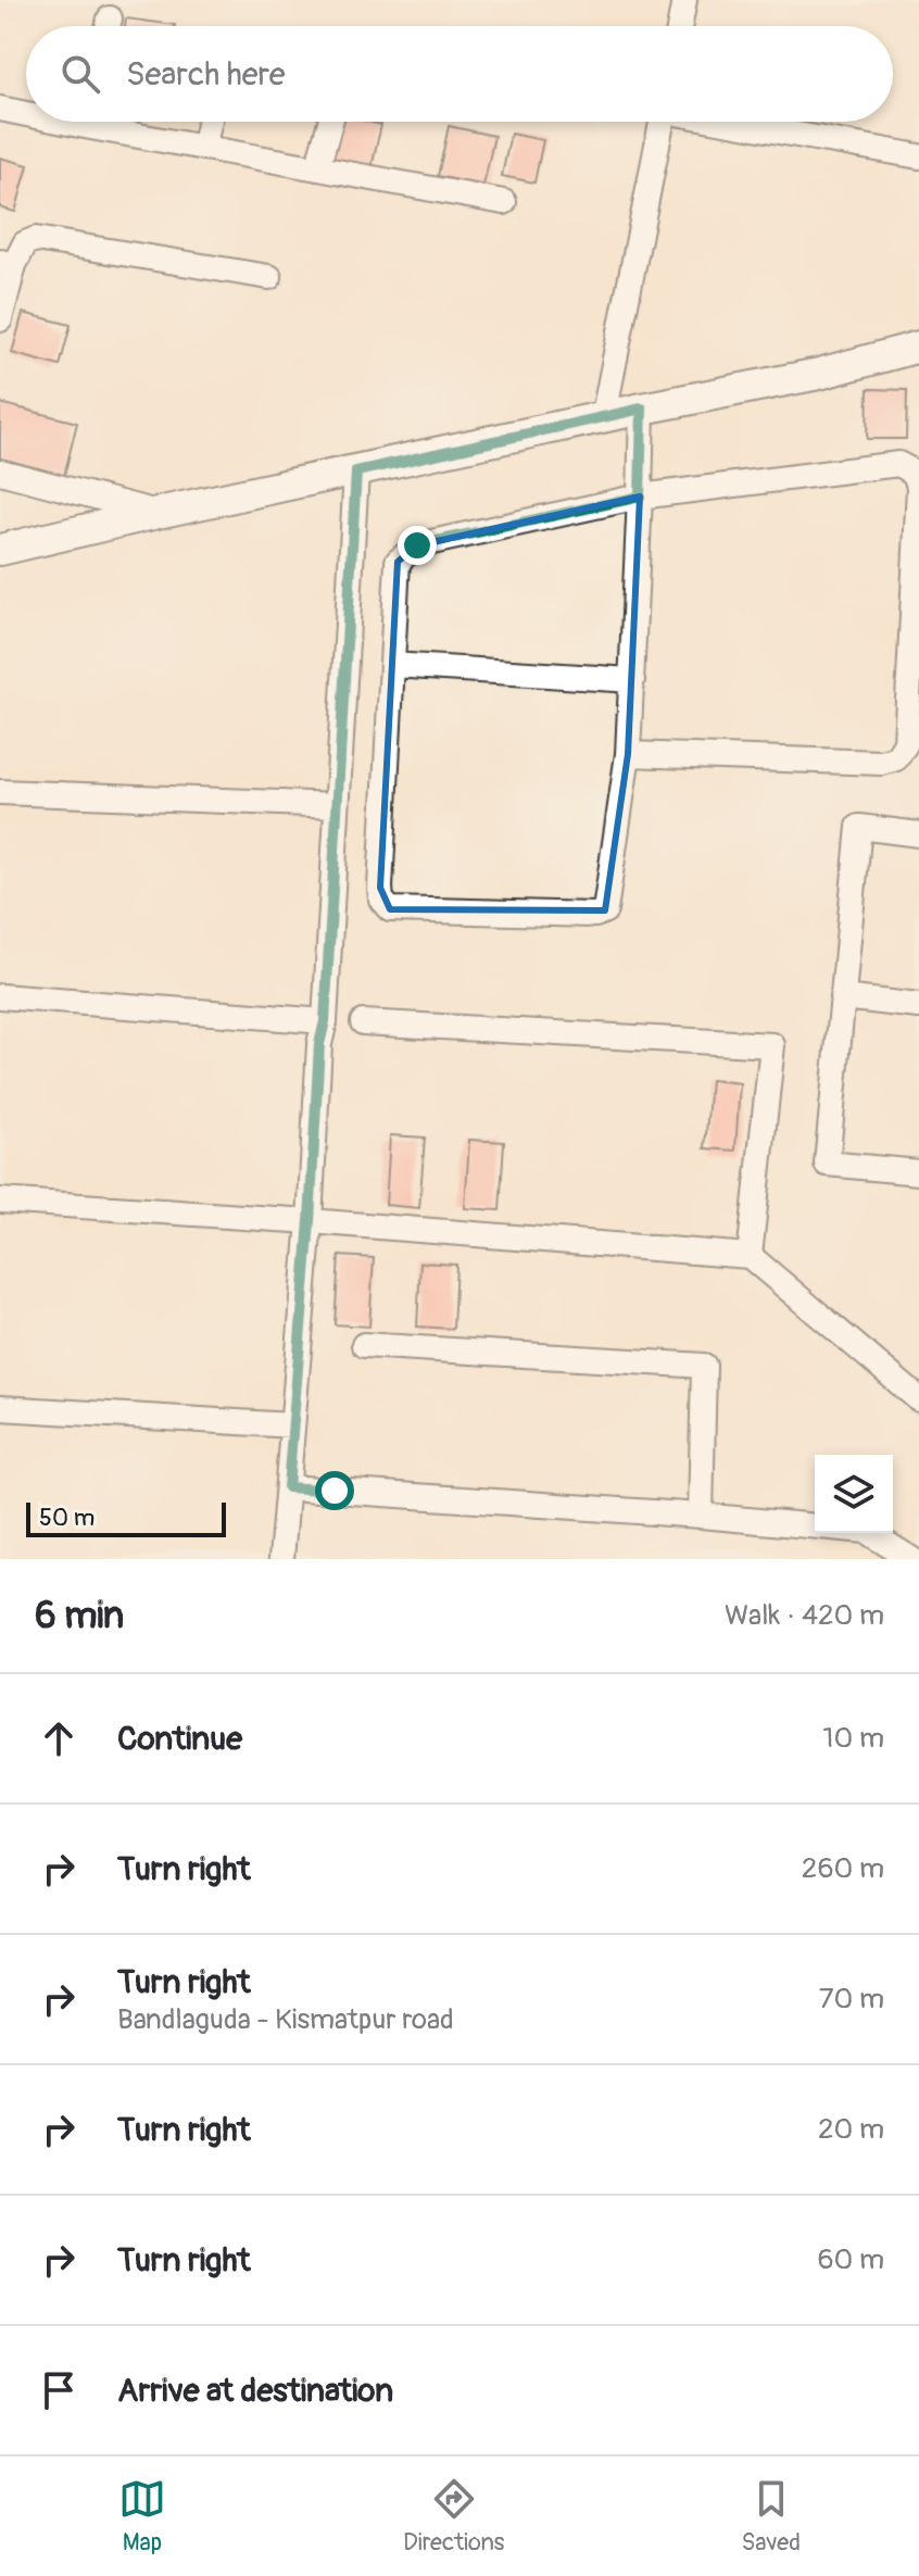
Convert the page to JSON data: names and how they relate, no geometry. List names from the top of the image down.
{
  "scale_bar": "50 m",
  "page": {
    "search": "Search here",
    "scale": "50 m",
    "heading": ["6 min", "Walk · 420 m"],
    "list": [
      ["Continue", "10 m"],
      ["Turn right", "260 m"],
      ["Turn right", "Bandlaguda - Kismatpur road", "70 m"],
      ["Turn right", "20 m"],
      ["Turn right", "60 m"],
      "Arrive at destination"
    ],
    "nav": ["Map", "Directions", "Saved"]
  }
}
